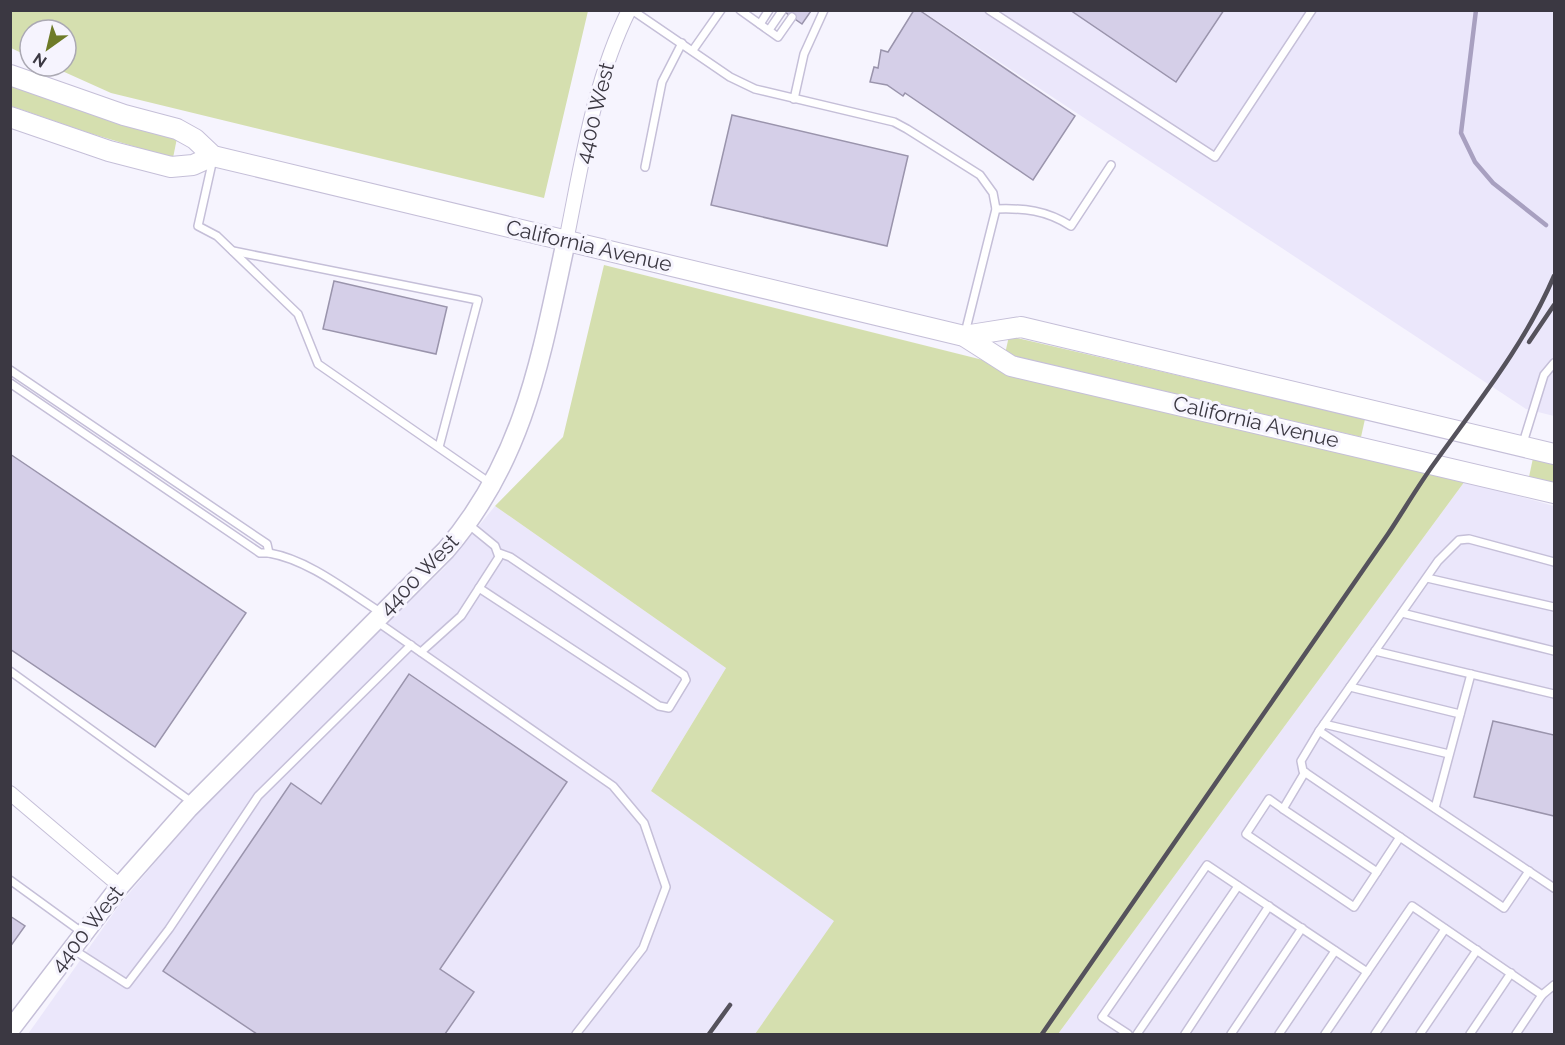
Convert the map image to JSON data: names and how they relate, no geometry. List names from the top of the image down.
{
  "streets": {
    "main road": ["California Avenue"],
    "street": ["4400 West"]
  },
  "crossings": [
    ["4400 West", "California Avenue"]
  ],
  "north": "bottom left"
}
